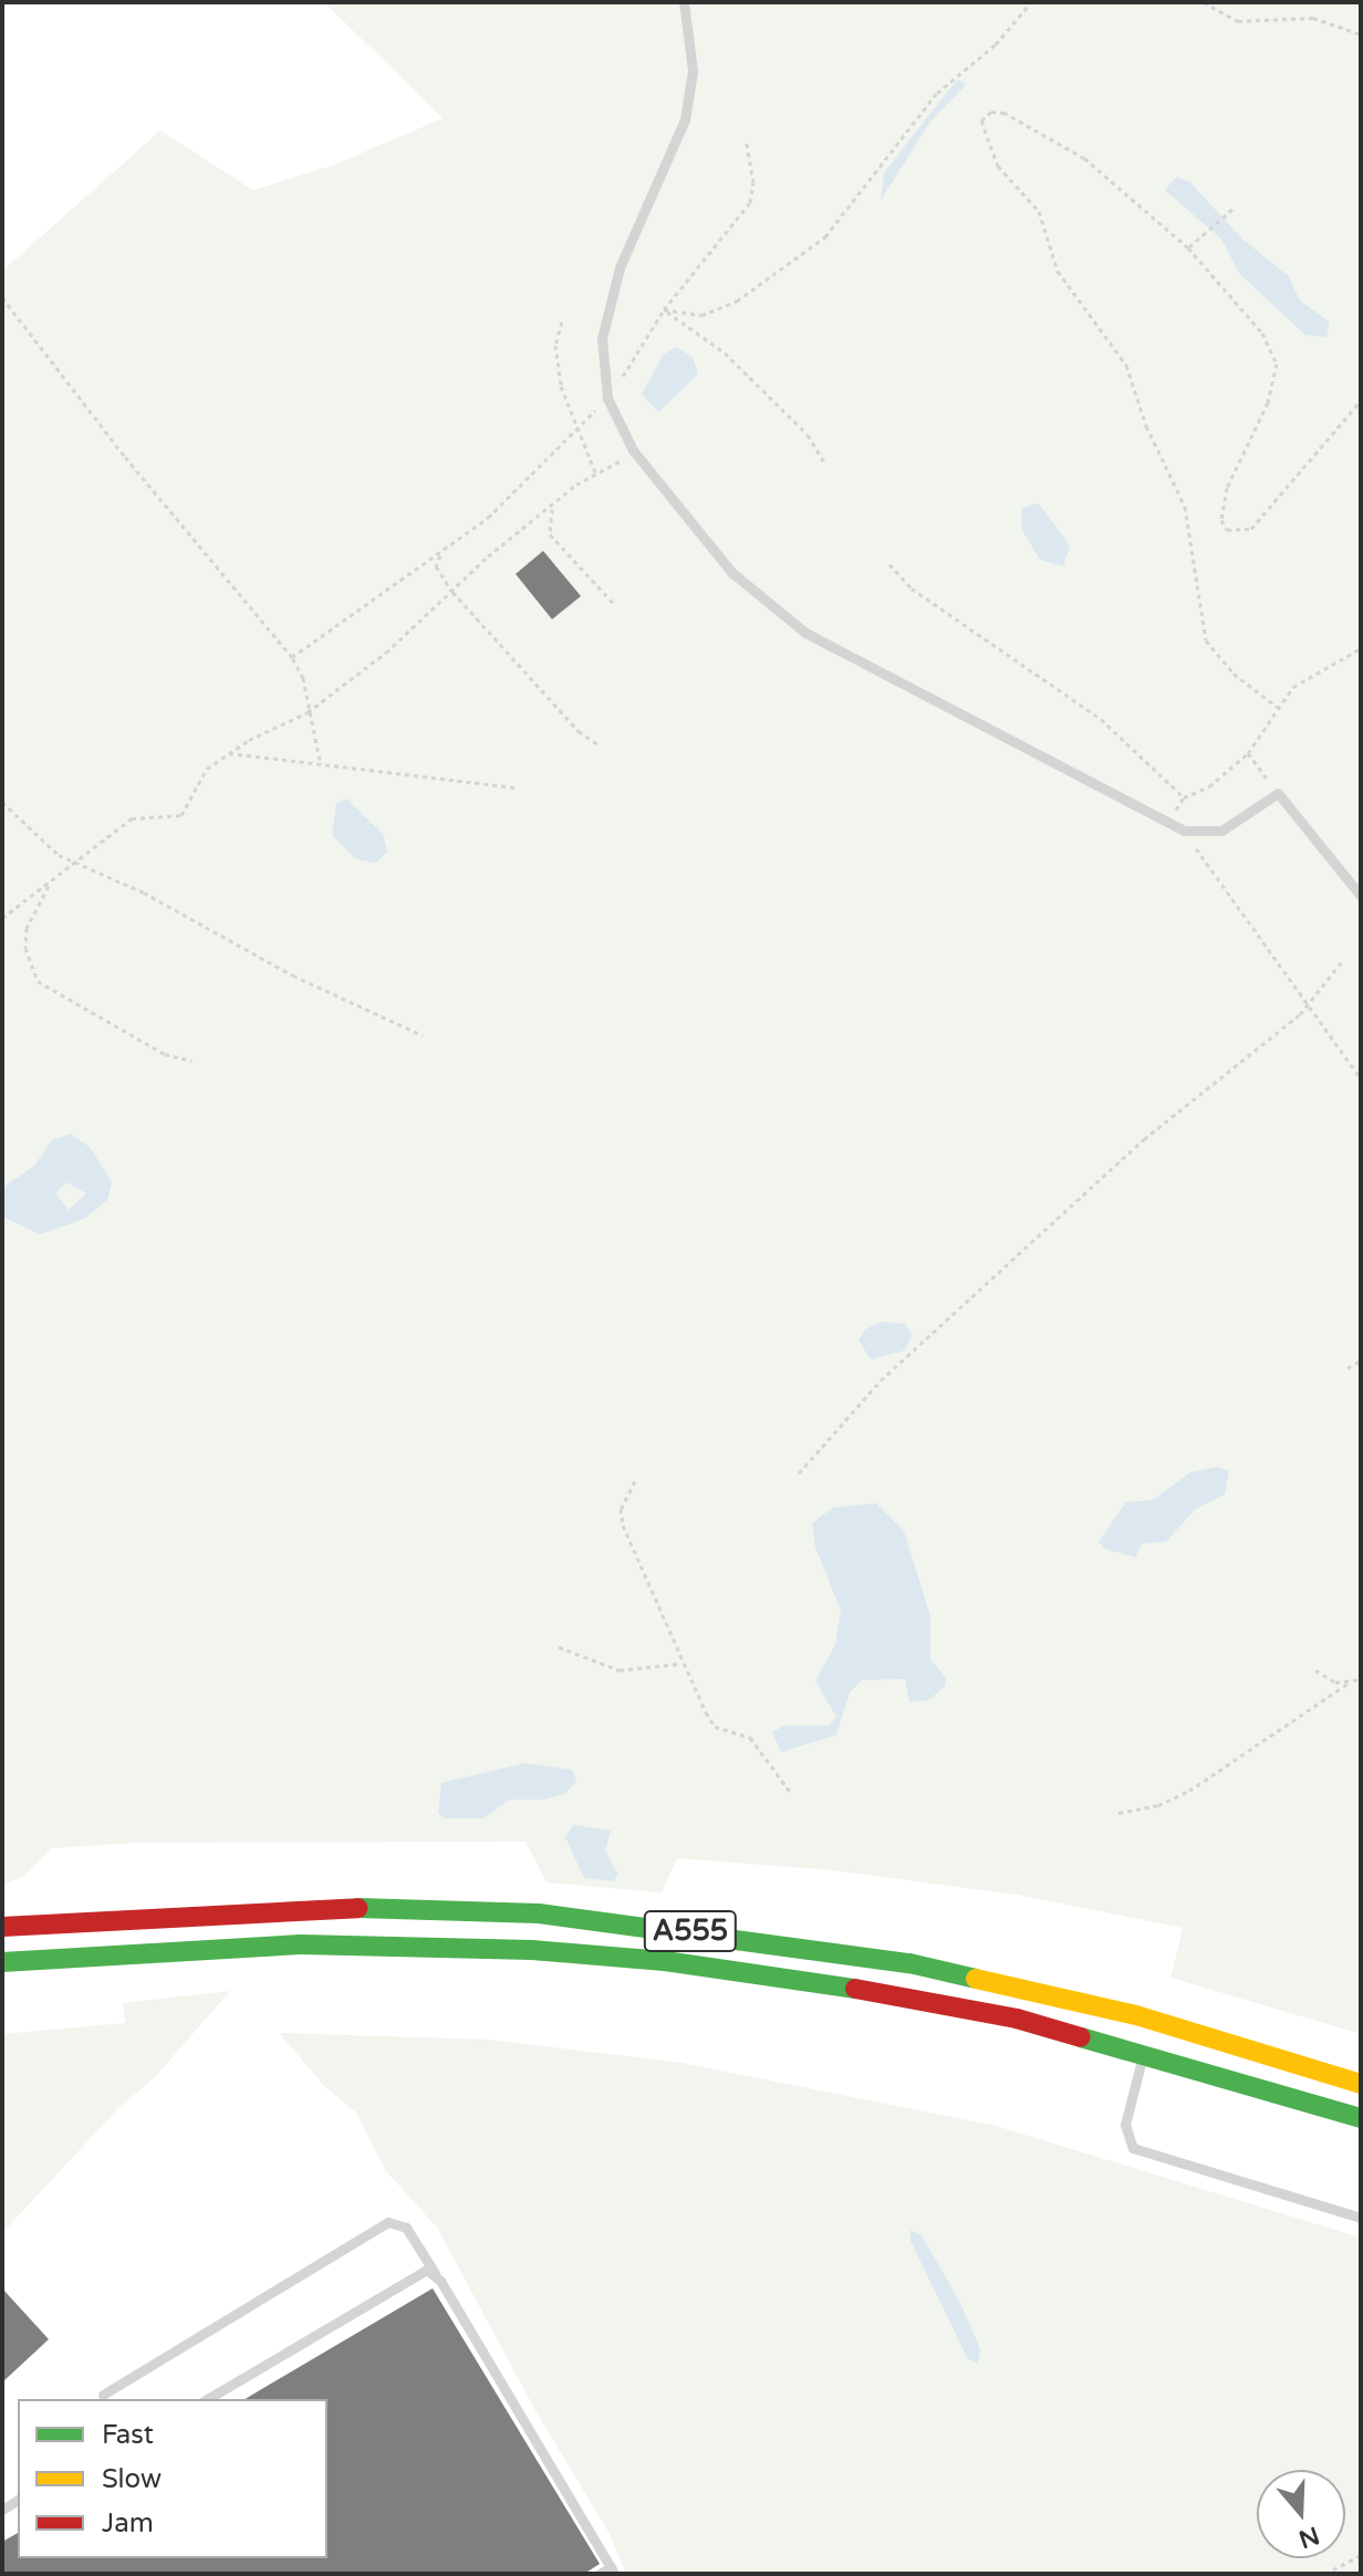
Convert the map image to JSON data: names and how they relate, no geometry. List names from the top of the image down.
{
  "streets": {
    "highway": ["A555"]
  },
  "legend": ["Fast", "Slow", "Jam"],
  "north": "bottom"
}
